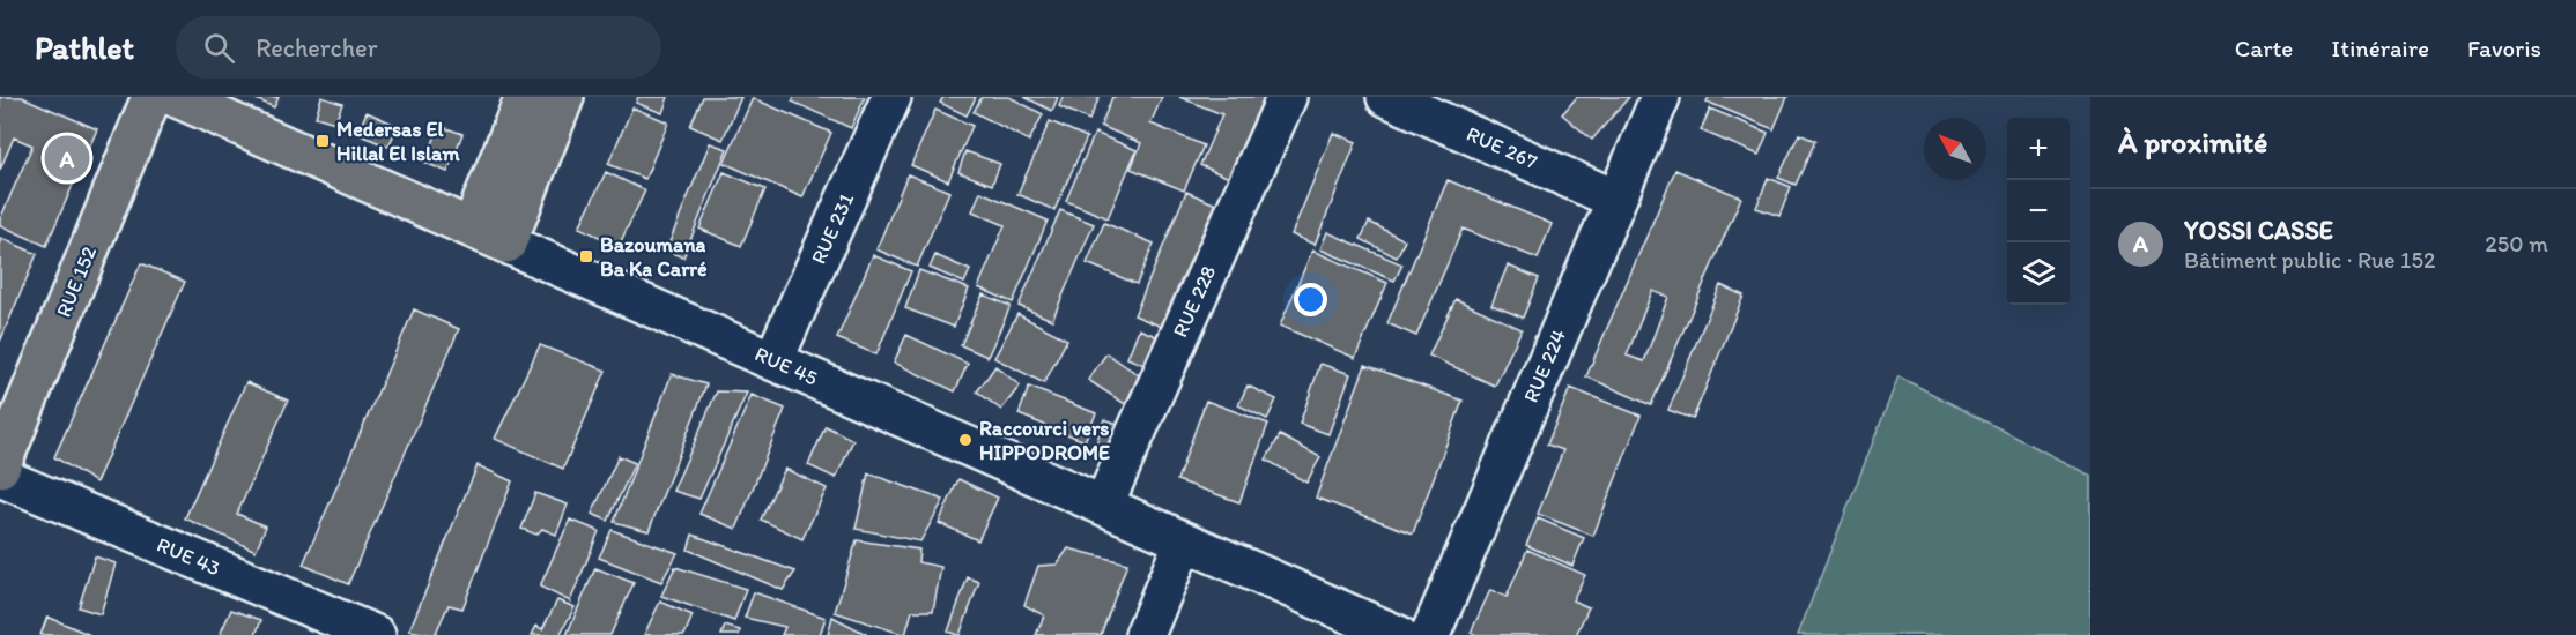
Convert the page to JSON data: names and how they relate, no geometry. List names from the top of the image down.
{
  "streets": {
    "main road": ["RUE 152", "RUE 45"],
    "street": [
      "RUE 267",
      "RUE 231",
      "RUE 228",
      "RUE 224",
      "RUE 43"
    ]
  },
  "crossings": [
    ["RUE 267", "RUE 224"],
    ["RUE 231", "RUE 45"],
    ["RUE 152", "RUE 45"],
    ["RUE 228", "RUE 45"]
  ],
  "places": {
    "transit": ["Medersas El Hillal El Islam", "Bazoumana Ba Ka Carré"],
    "other": ["Raccourci vers HIPPODROME"]
  },
  "north": "top left",
  "page": {
    "header": "Pathlet",
    "search": "Rechercher",
    "nav": ["Carte", "Itinéraire", "Favoris"],
    "heading": "À proximité",
    "map_buttons": ["+", "−"],
    "pins": "A",
    "list": [
      {
        "mark": "A",
        "name": "YOSSI CASSE",
        "note": "Bâtiment public · Rue 152",
        "value": "250 m"
      }
    ]
  }
}
